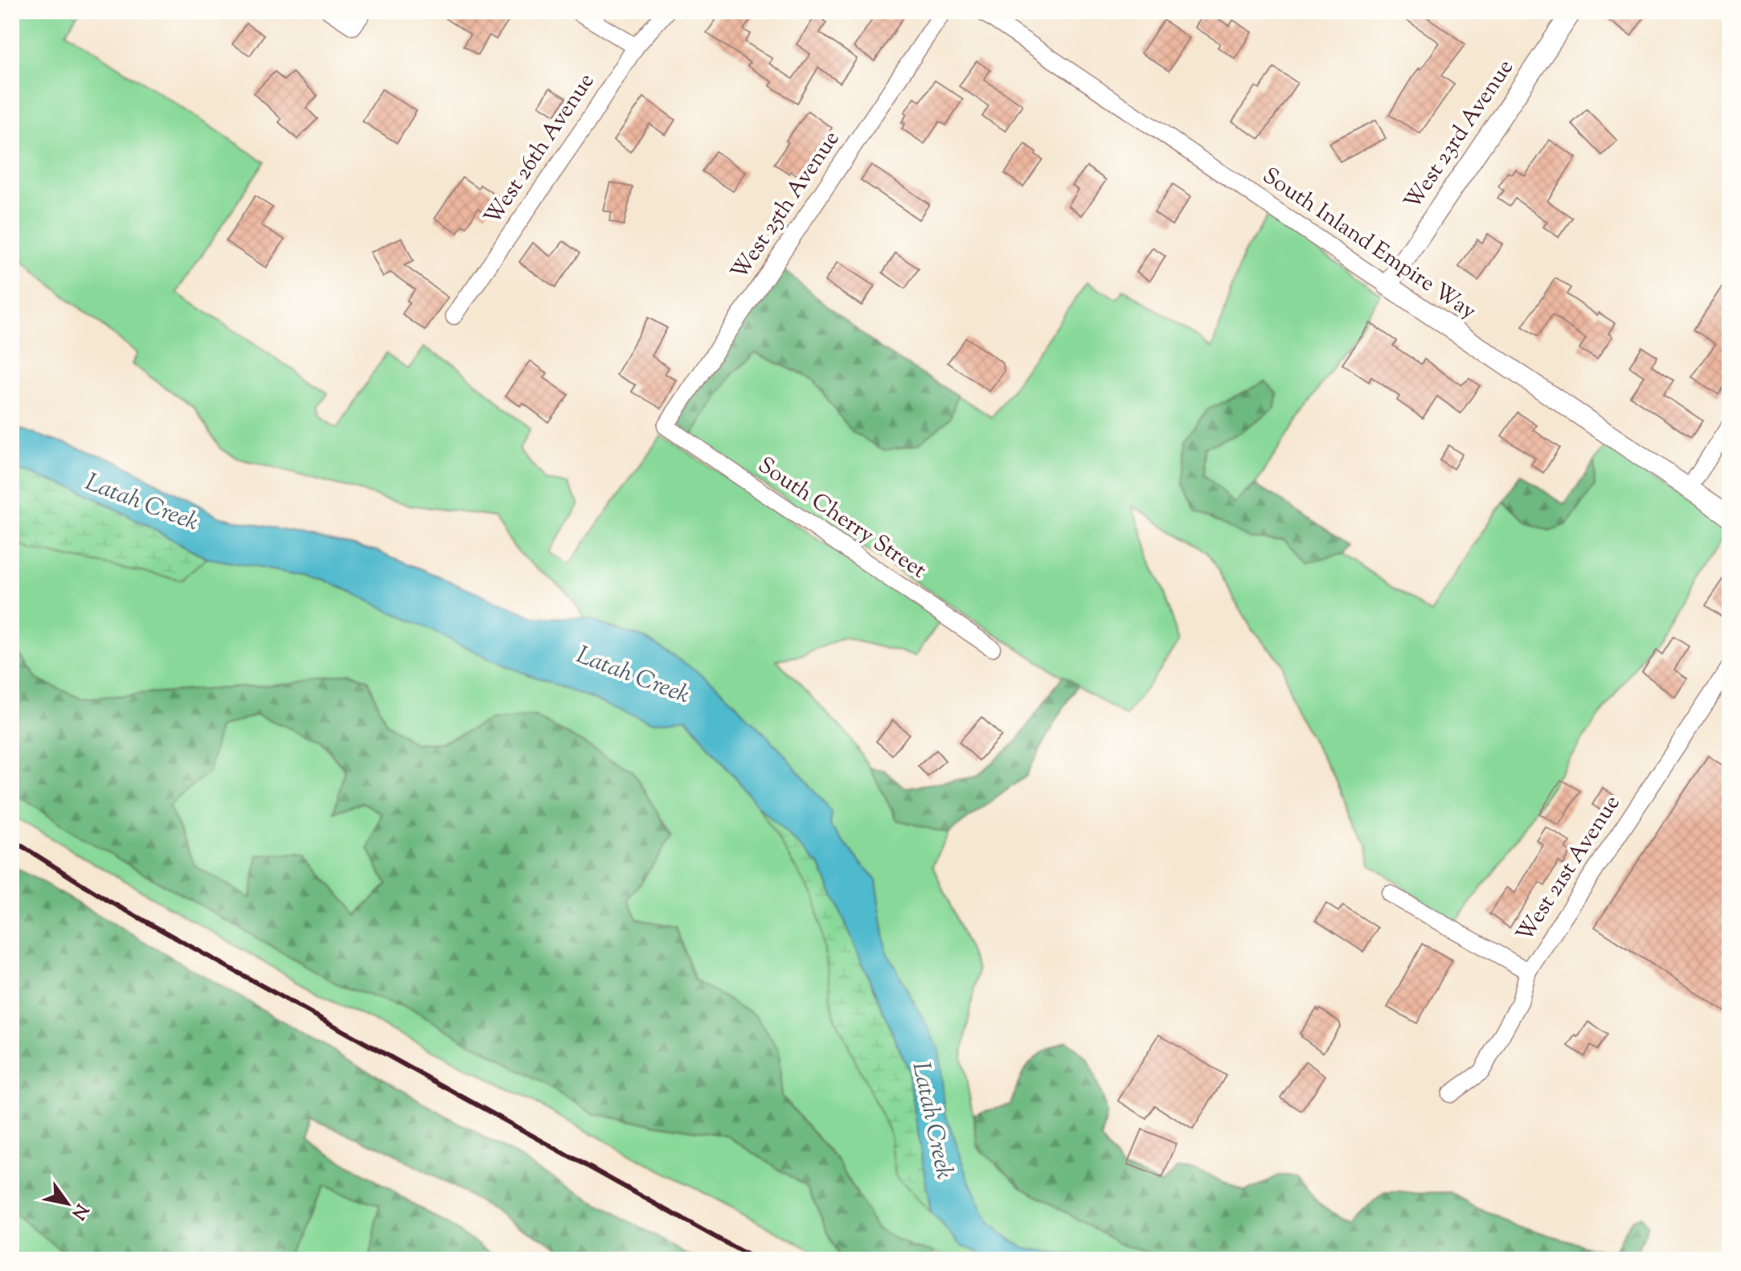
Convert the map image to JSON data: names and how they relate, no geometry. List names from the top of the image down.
{
  "streets": {
    "street": [
      "West 23rd Avenue",
      "West 26th Avenue",
      "West 25th Avenue",
      "South Inland Empire Way",
      "South Cherry Street",
      "West 21st Avenue"
    ]
  },
  "crossings": [
    ["West 23rd Avenue", "South Inland Empire Way"],
    ["West 25th Avenue", "South Cherry Street"]
  ],
  "water": ["Latah Creek"],
  "north": "bottom right"
}
